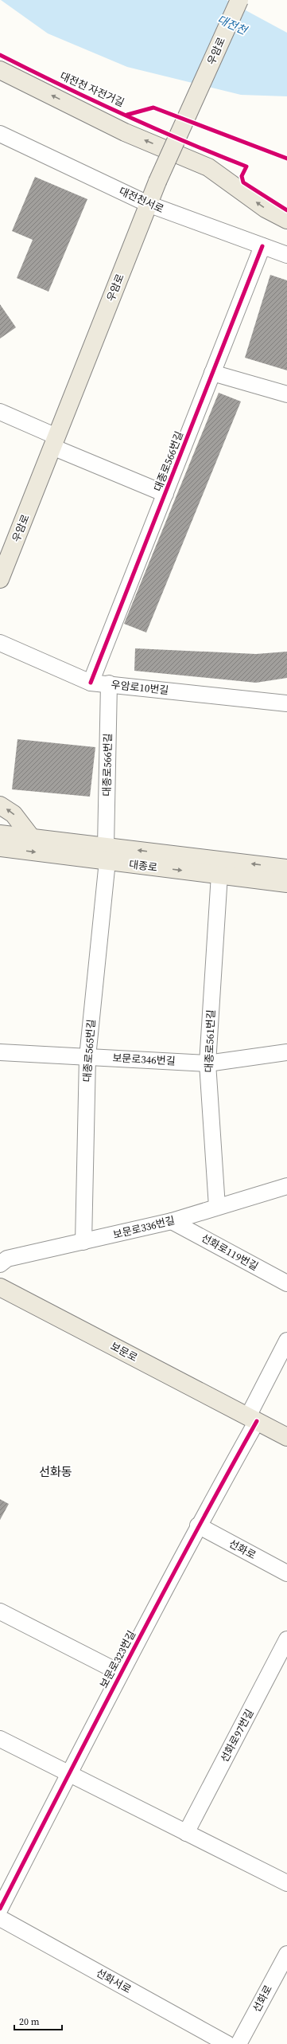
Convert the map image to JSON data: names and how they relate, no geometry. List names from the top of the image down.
{
  "streets": {
    "main road": ["우암로", "대종로", "보문로"],
    "street": [
      "대전천서로",
      "대종로566번길",
      "우암로10번길",
      "대종로561번길",
      "대종로565번길",
      "보문로346번길",
      "보문로336번길",
      "선화로119번길",
      "선화로",
      "보문로323번길",
      "선화로97번길",
      "선화서로"
    ],
    "cycle path": ["대전천 자전거길"]
  },
  "crossings": [
    ["우암로", "대전천서로"],
    ["대전천서로", "대종로566번길"],
    ["대종로566번길", "우암로10번길"],
    ["대종로566번길", "대종로"],
    ["대종로566번길", "대종로565번길"],
    ["대종로", "대종로561번길"],
    ["대종로", "대종로565번길"],
    ["대종로561번길", "보문로346번길"],
    ["대종로561번길", "보문로336번길"],
    ["대종로565번길", "보문로346번길"],
    ["대종로565번길", "보문로336번길"],
    ["보문로336번길", "선화로119번길"],
    ["보문로", "보문로323번길"],
    ["선화로", "보문로323번길"]
  ],
  "districts": ["선화동"],
  "water": ["대전천"],
  "scale_bar": "20 m"
}
